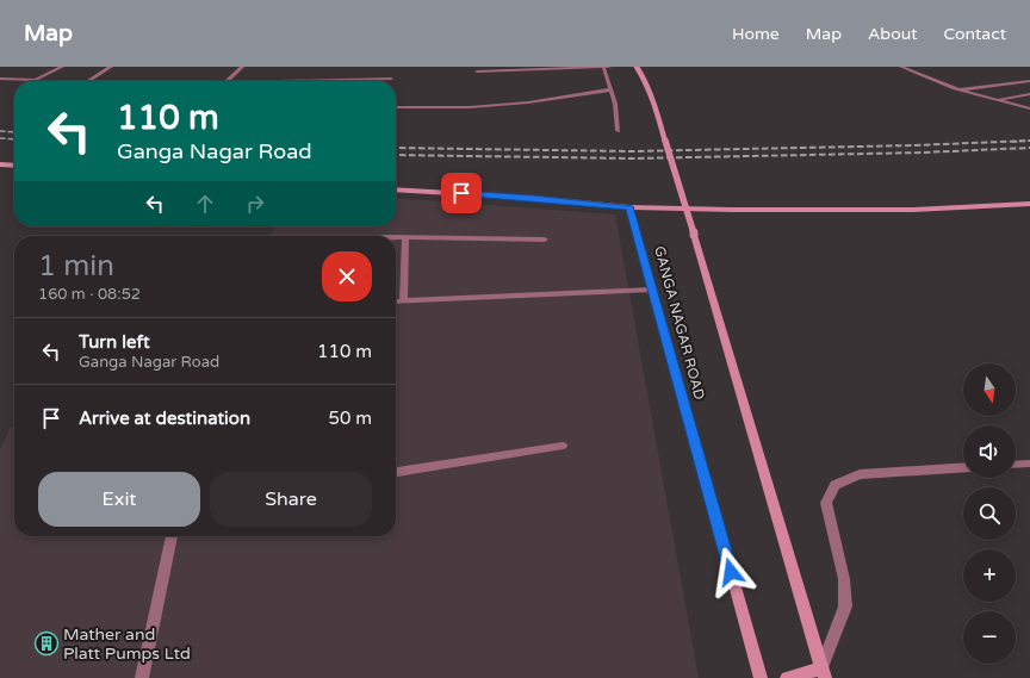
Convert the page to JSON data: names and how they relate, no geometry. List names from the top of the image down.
{
  "streets": {
    "street": ["GANGA NAGAR ROAD"]
  },
  "places": {
    "building": ["Mather and Platt Pumps Ltd"]
  },
  "north": "bottom",
  "page": {
    "header": "Map",
    "nav": [
      "Home",
      "Map",
      "About",
      "Contact"
    ],
    "turn": ["110 m", "Ganga Nagar Road"],
    "heading": ["1 min", "160 m · 08:52"],
    "list": [
      {
        "name": "Turn left",
        "note": "Ganga Nagar Road",
        "value": "110 m"
      },
      {
        "name": "Arrive at destination",
        "value": "50 m"
      }
    ],
    "map_buttons": ["+", "−"],
    "buttons": ["Exit", "Share"]
  }
}
